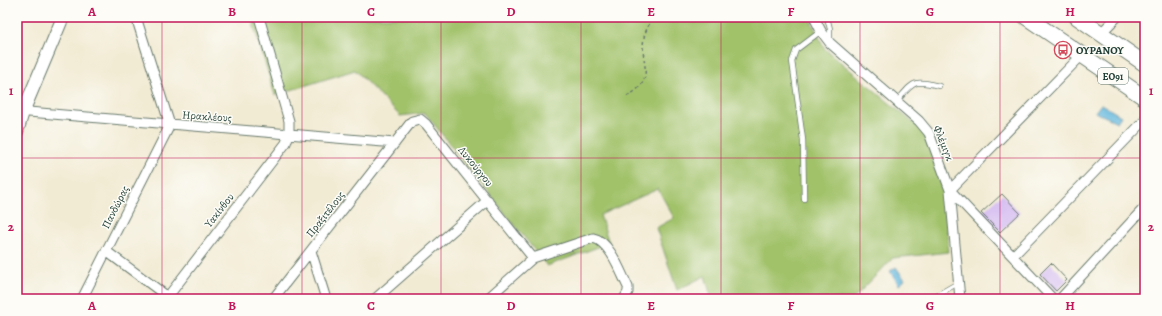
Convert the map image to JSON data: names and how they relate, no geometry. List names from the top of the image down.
{
  "streets": {
    "highway": ["ΕΟ91"],
    "street": [
      "Ηρακλέους",
      "Φλέμιγκ",
      "Λυκούργου",
      "Πανδώρας",
      "Υακίνθου",
      "Πραξιτέλους"
    ]
  },
  "crossings": [
    ["Ηρακλέους", "Λυκούργου"],
    ["Ηρακλέους", "Πανδώρας"],
    ["Ηρακλέους", "Υακίνθου"],
    ["Ηρακλέους", "Πραξιτέλους"],
    ["Λυκούργου", "Πραξιτέλους"]
  ],
  "places": {
    "bus stop": ["ΟΥΡΑΝΟΥ"]
  },
  "grid": {
    "columns": [
      "A",
      "B",
      "C",
      "D",
      "E",
      "F",
      "G",
      "H"
    ],
    "rows": ["1", "2"]
  }
}
